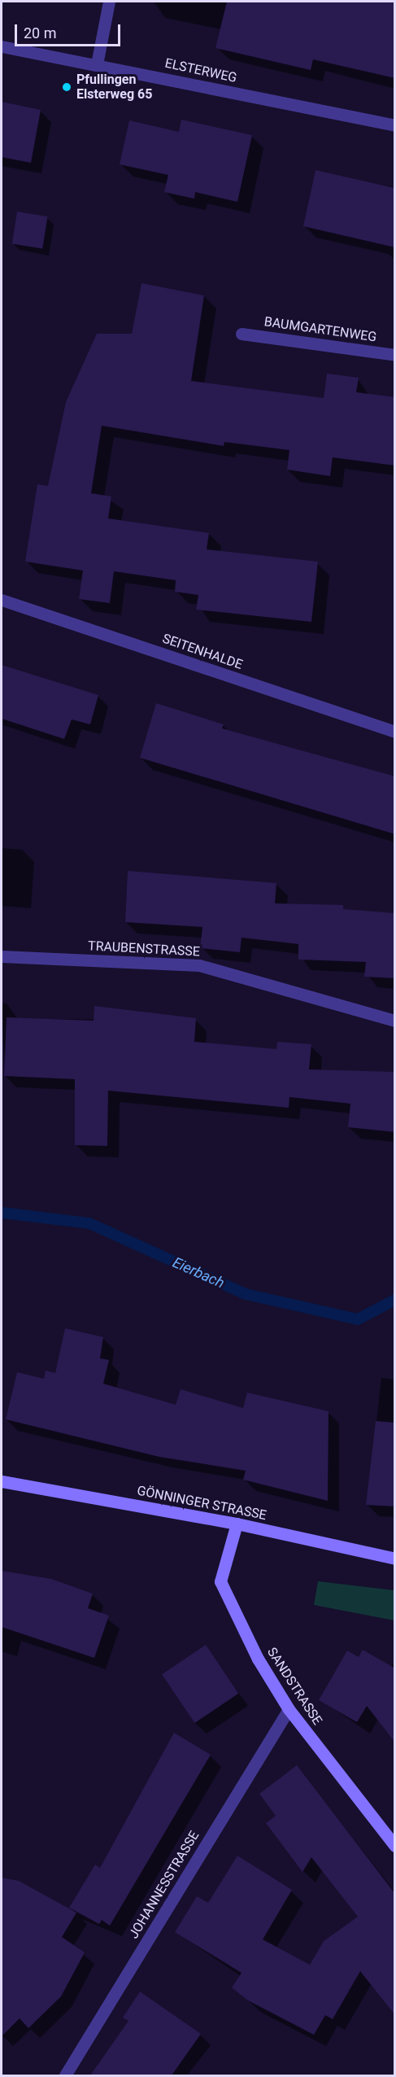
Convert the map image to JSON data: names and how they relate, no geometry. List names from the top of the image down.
{
  "streets": {
    "main road": ["GÖNNINGER STRASSE", "SANDSTRASSE"],
    "street": [
      "ELSTERWEG",
      "BAUMGARTENWEG",
      "SEITENHALDE",
      "TRAUBENSTRASSE",
      "JOHANNESSTRASSE"
    ]
  },
  "crossings": [
    ["GÖNNINGER STRASSE", "SANDSTRASSE"],
    ["SANDSTRASSE", "JOHANNESSTRASSE"]
  ],
  "water": ["Eierbach"],
  "places": ["Pfullingen Elsterweg 65"],
  "scale_bar": "20 m"
}
